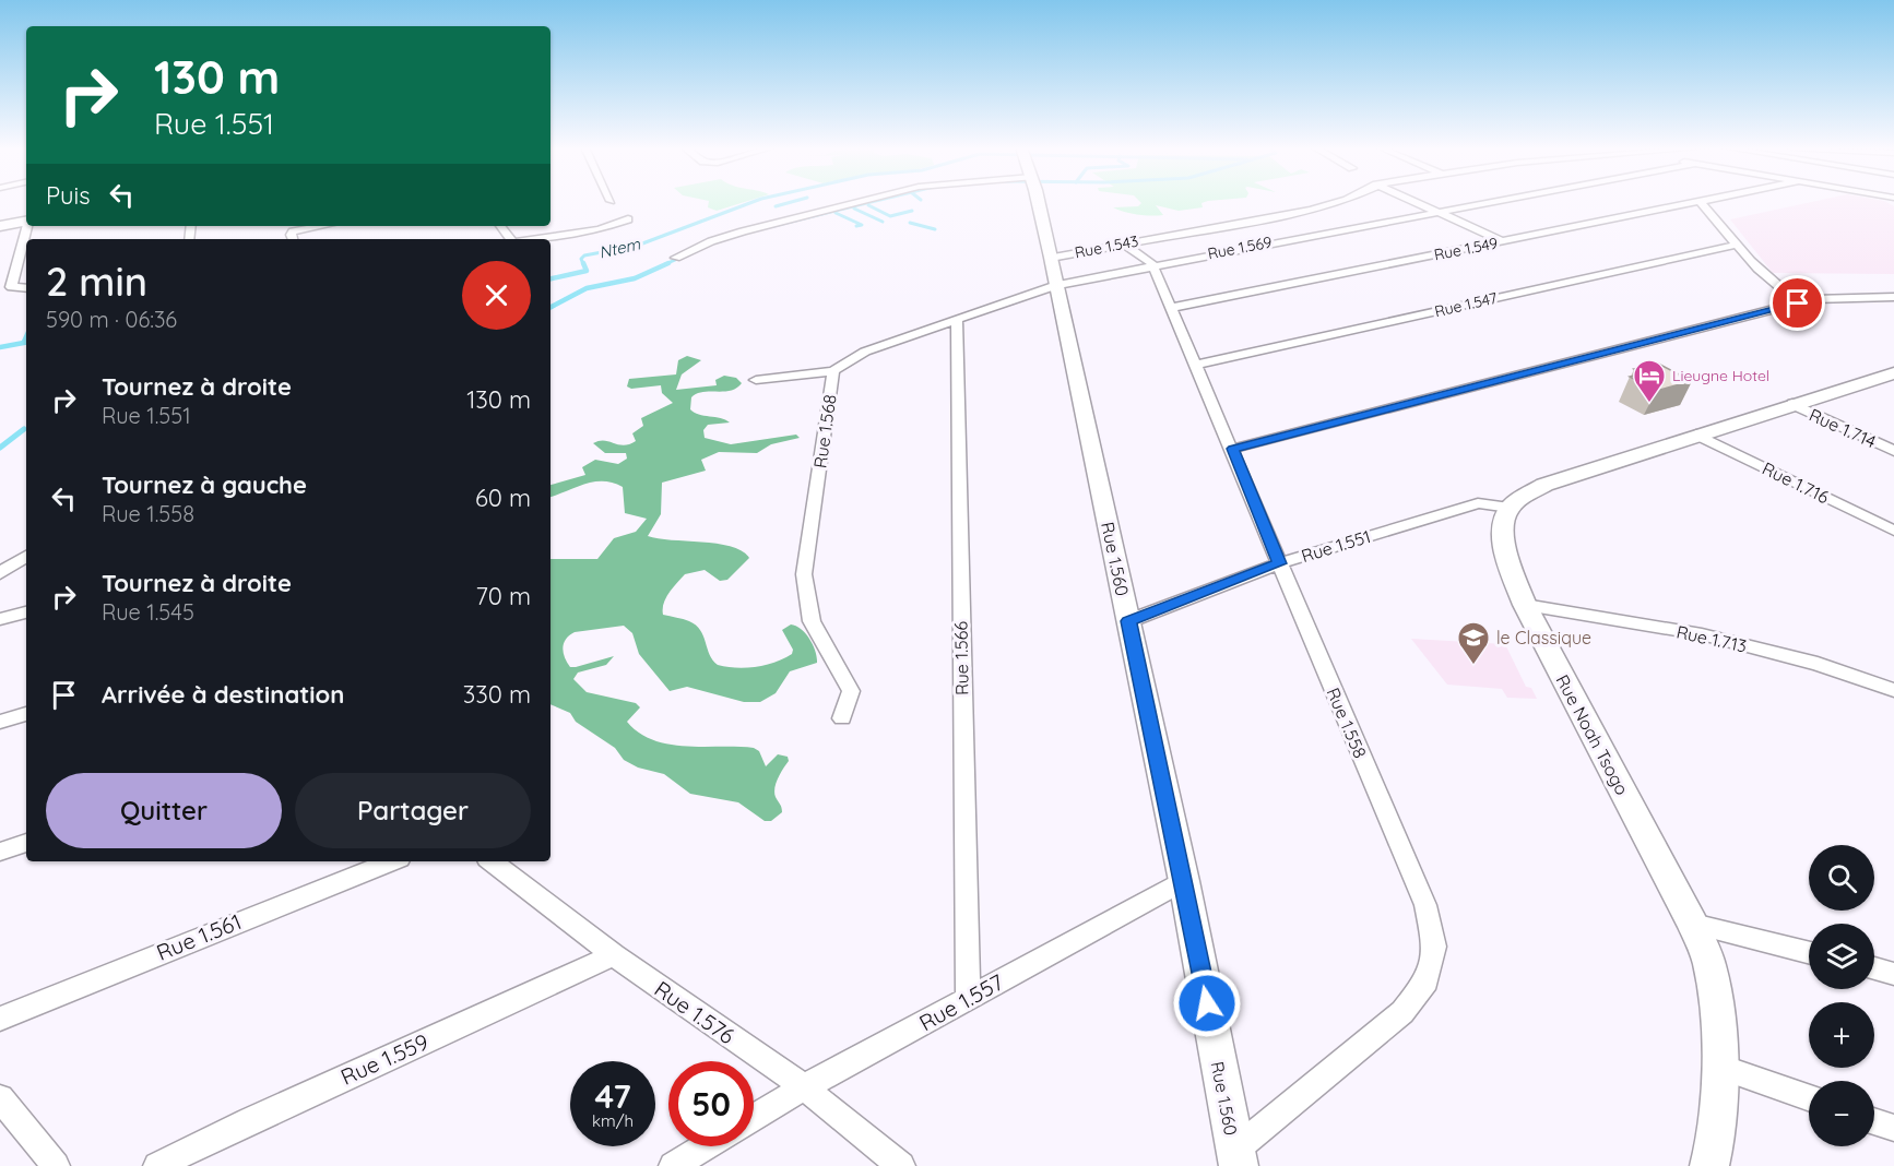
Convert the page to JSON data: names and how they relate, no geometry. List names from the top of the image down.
{
  "streets": {
    "main road": ["Rue 1.560", "Rue Noah Tsogo"],
    "street": [
      "Rue 1.543",
      "Rue 1.569",
      "Rue 1.549",
      "Rue 1.547",
      "Rue 1.714",
      "Rue 1.568",
      "Rue 1.716",
      "Rue 1.551",
      "Rue 1.713",
      "Rue 1.566",
      "Rue 1.558",
      "Rue 1.561",
      "Rue 1.557",
      "Rue 1.576",
      "Rue 1.559"
    ]
  },
  "crossings": [
    ["Rue 1.543", "Rue 1.560"],
    ["Rue 1.543", "Rue 1.558"],
    ["Rue 1.569", "Rue 1.568"],
    ["Rue 1.569", "Rue 1.560"],
    ["Rue 1.569", "Rue 1.558"],
    ["Rue 1.549", "Rue 1.558"],
    ["Rue 1.547", "Rue 1.558"],
    ["Rue 1.568", "Rue 1.560"],
    ["Rue 1.568", "Rue 1.566"],
    ["Rue 1.551", "Rue 1.560"],
    ["Rue 1.551", "Rue 1.558"],
    ["Rue 1.551", "Rue Noah Tsogo"],
    ["Rue 1.560", "Rue 1.558"],
    ["Rue 1.560", "Rue 1.557"],
    ["Rue 1.713", "Rue Noah Tsogo"],
    ["Rue 1.566", "Rue 1.557"],
    ["Rue 1.557", "Rue 1.576"],
    ["Rue 1.576", "Rue 1.559"]
  ],
  "water": ["Ntem"],
  "places": {
    "hotel": ["Lieugne Hotel"],
    "school or university": ["le Classique"]
  },
  "page": {
    "turn": ["130 m", "Rue 1.551"],
    "then": "Puis",
    "heading": ["2 min", "590 m · 06:36"],
    "list": [
      {
        "name": "Tournez à droite",
        "note": "Rue 1.551",
        "value": "130 m"
      },
      {
        "name": "Tournez à gauche",
        "note": "Rue 1.558",
        "value": "60 m"
      },
      {
        "name": "Tournez à droite",
        "note": "Rue 1.545",
        "value": "70 m"
      },
      {
        "name": "Arrivée à destination",
        "value": "330 m"
      }
    ],
    "buttons": ["Quitter", "Partager"],
    "map_buttons": ["+", "−"],
    "speed": "47 km/h",
    "limit": "50"
  }
}
